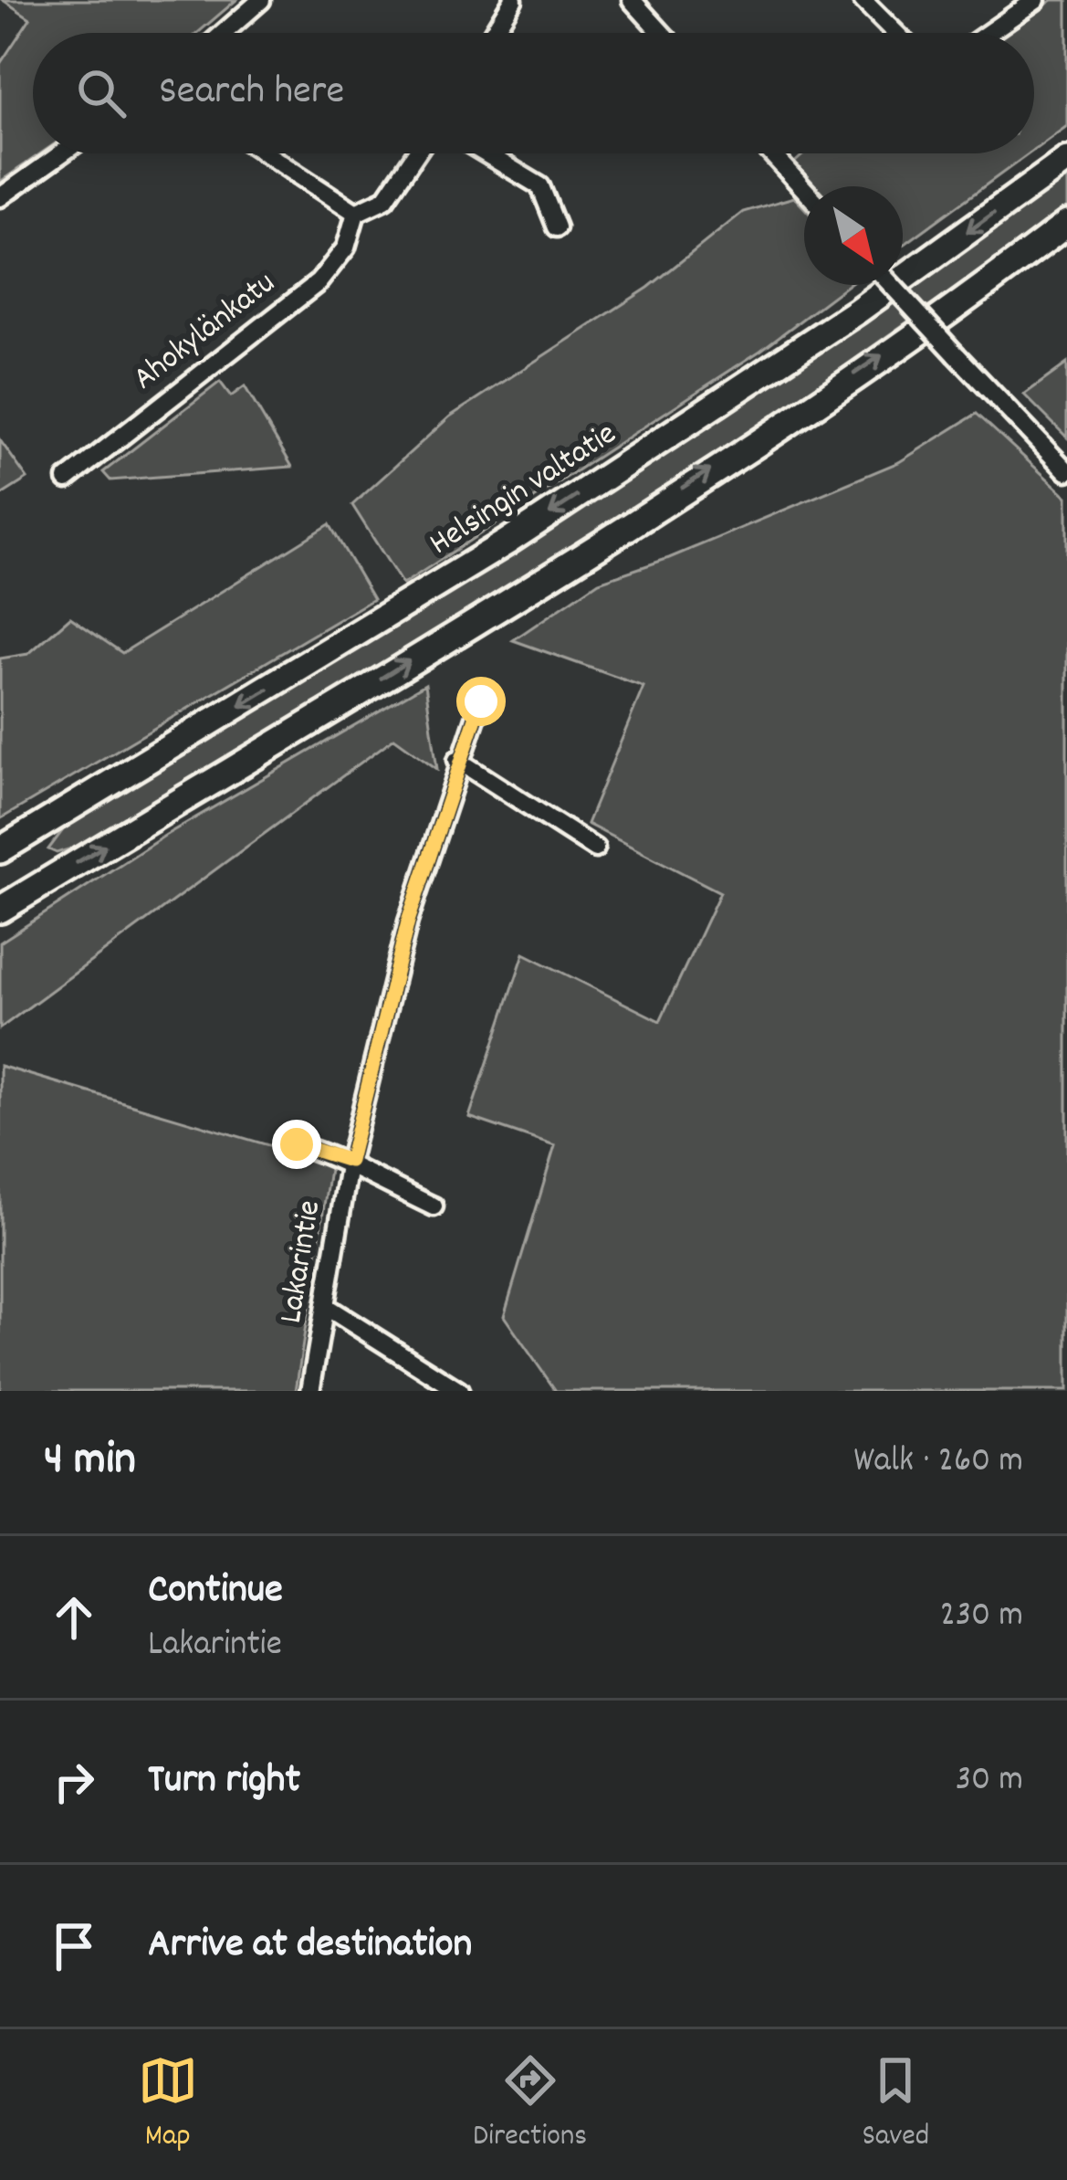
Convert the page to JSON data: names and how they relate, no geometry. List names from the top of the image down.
{
  "streets": {
    "highway": ["Helsingin valtatie"],
    "street": ["Ahokylänkatu", "Lakarintie"]
  },
  "north": "bottom right",
  "page": {
    "search": "Search here",
    "heading": ["4 min", "Walk · 260 m"],
    "list": [
      ["Continue", "Lakarintie", "230 m"],
      ["Turn right", "30 m"],
      "Arrive at destination"
    ],
    "nav": ["Map", "Directions", "Saved"]
  }
}
